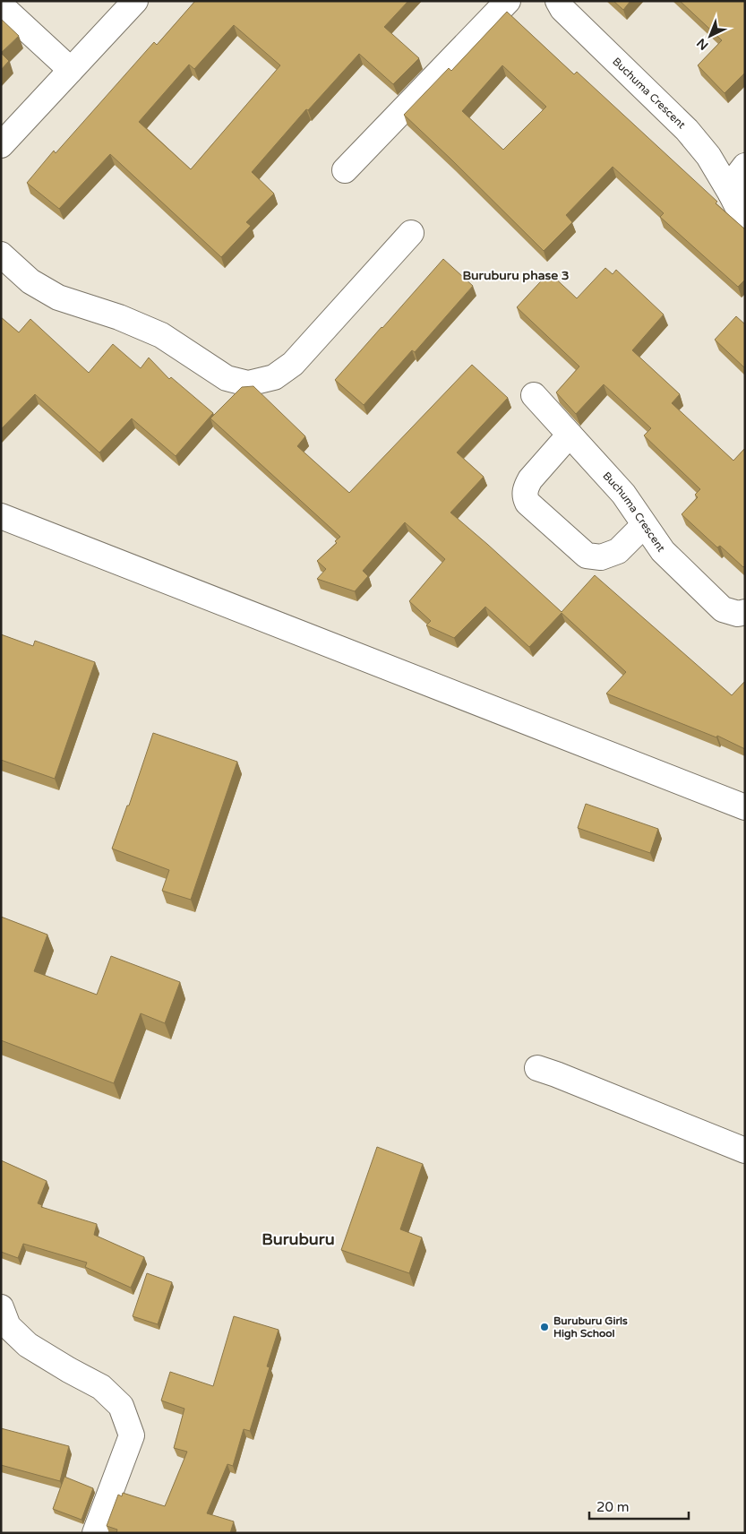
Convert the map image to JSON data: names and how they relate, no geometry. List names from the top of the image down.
{
  "streets": {
    "street": ["Buchuma Crescent"]
  },
  "districts": ["Buruburu phase 3", "Buruburu"],
  "places": ["Buruburu Girls High School"],
  "scale_bar": "20 m",
  "north": "bottom left"
}
